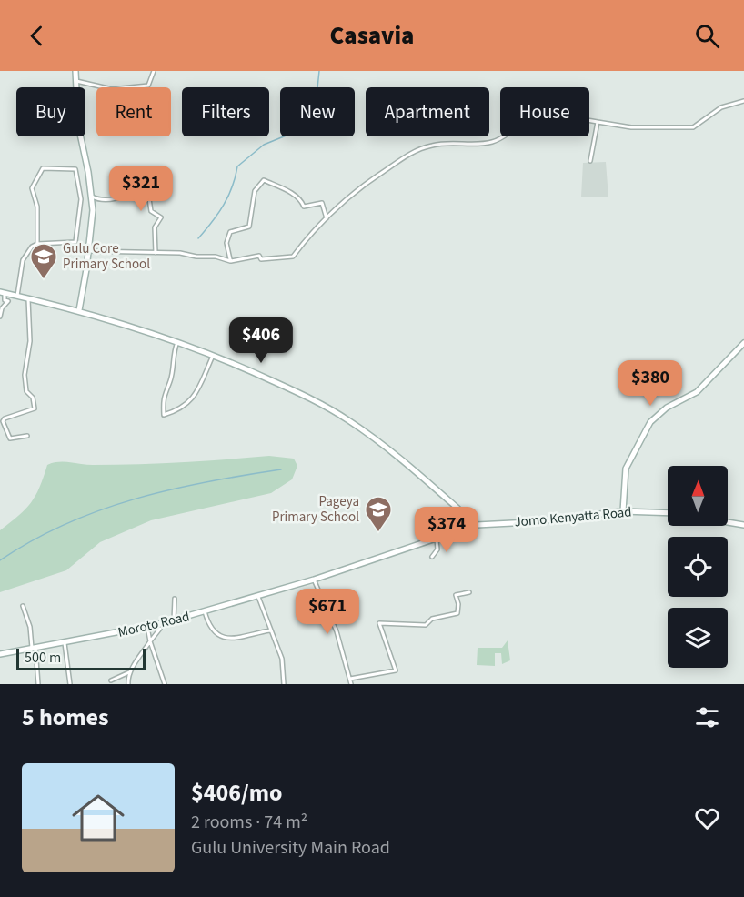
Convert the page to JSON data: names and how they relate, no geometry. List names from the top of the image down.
{
  "streets": {
    "street": ["Jomo Kenyatta Road", "Moroto Road"]
  },
  "crossings": [
    ["Jomo Kenyatta Road", "Moroto Road"]
  ],
  "places": {
    "school or university": ["Gulu Core Primary School", "Pageya Primary School"]
  },
  "scale_bar": "500 m",
  "north": "top",
  "page": {
    "header": "Casavia",
    "chip": [
      "Buy",
      "Rent",
      "Filters",
      "New",
      "Apartment",
      "House"
    ],
    "price": [
      "$321",
      "$406",
      "$380",
      "$374",
      "$671"
    ],
    "scale": "500 m",
    "heading": "5 homes",
    "list": [
      {
        "name": "$406/mo",
        "note": "2 rooms · 74 m² · Gulu University Main Road"
      }
    ]
  }
}
